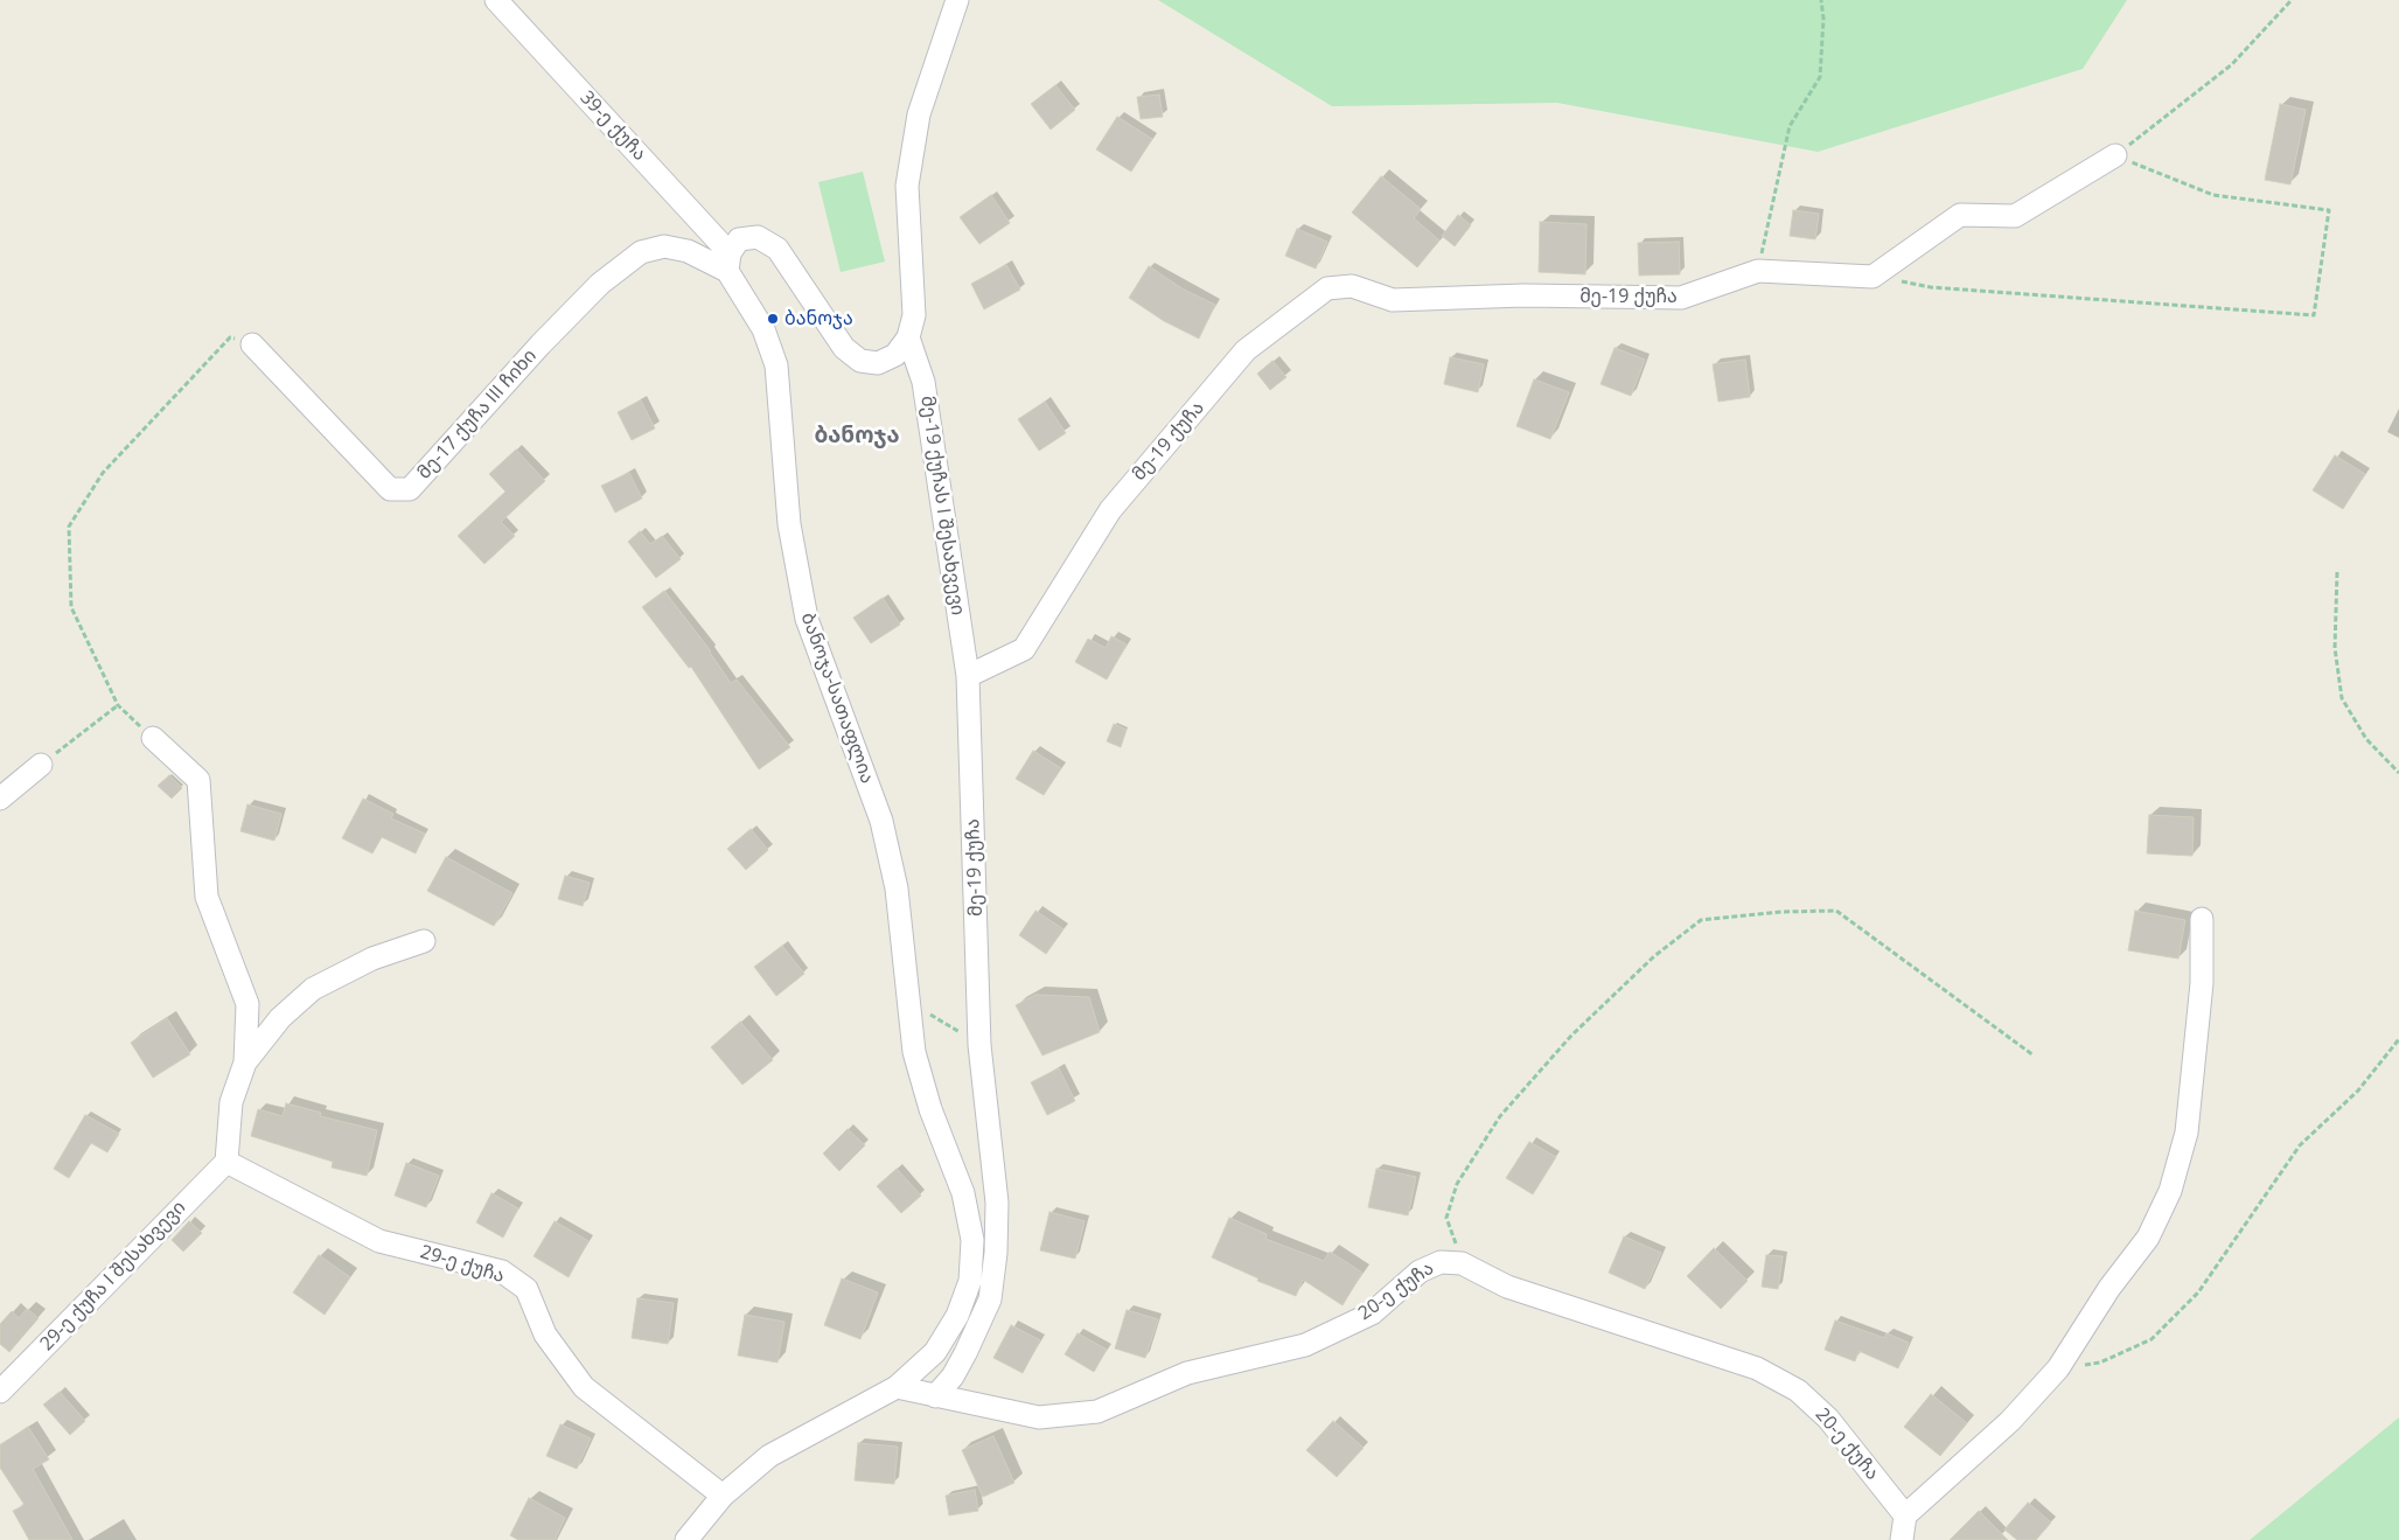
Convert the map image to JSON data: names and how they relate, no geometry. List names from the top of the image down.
{
  "streets": {
    "street": [
      "39-ე ქუჩა",
      "მე-19 ქუჩა",
      "მე-17 ქუჩა III ჩიხი",
      "მე-19 ქუჩას I შესახვევი",
      "ბანოჯა-სათაფლია",
      "29-ე ქუჩა",
      "29-ე ქუჩა I შესახვევი",
      "20-ე ქუჩა"
    ]
  },
  "crossings": [
    ["39-ე ქუჩა", "მე-17 ქუჩა III ჩიხი"],
    ["39-ე ქუჩა", "ბანოჯა-სათაფლია"],
    ["მე-19 ქუჩა", "მე-19 ქუჩას I შესახვევი"],
    ["მე-19 ქუჩა", "20-ე ქუჩა"],
    ["მე-17 ქუჩა III ჩიხი", "ბანოჯა-სათაფლია"],
    ["ბანოჯა-სათაფლია", "29-ე ქუჩა"],
    ["ბანოჯა-სათაფლია", "20-ე ქუჩა"],
    ["29-ე ქუჩა", "29-ე ქუჩა I შესახვევი"]
  ],
  "districts": ["ბანოჯა"],
  "places": ["ბანოჯა"]
}
